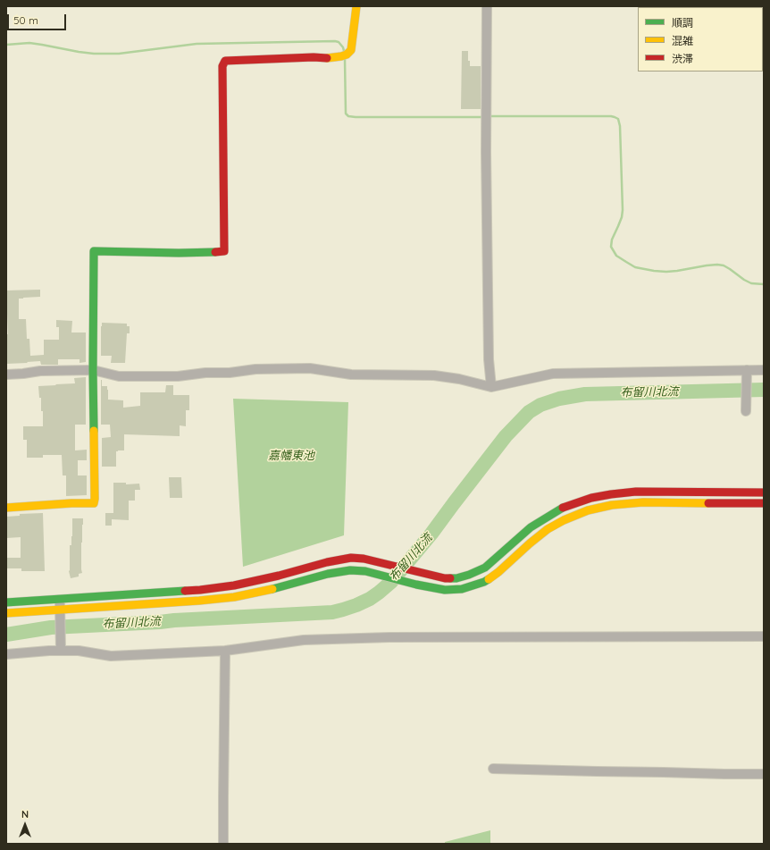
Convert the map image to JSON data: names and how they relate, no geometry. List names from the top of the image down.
{
  "water": ["布留川北流", "嘉幡東池"],
  "legend": ["順調", "混雑", "渋滞"],
  "scale_bar": "50 m",
  "north": "top"
}
